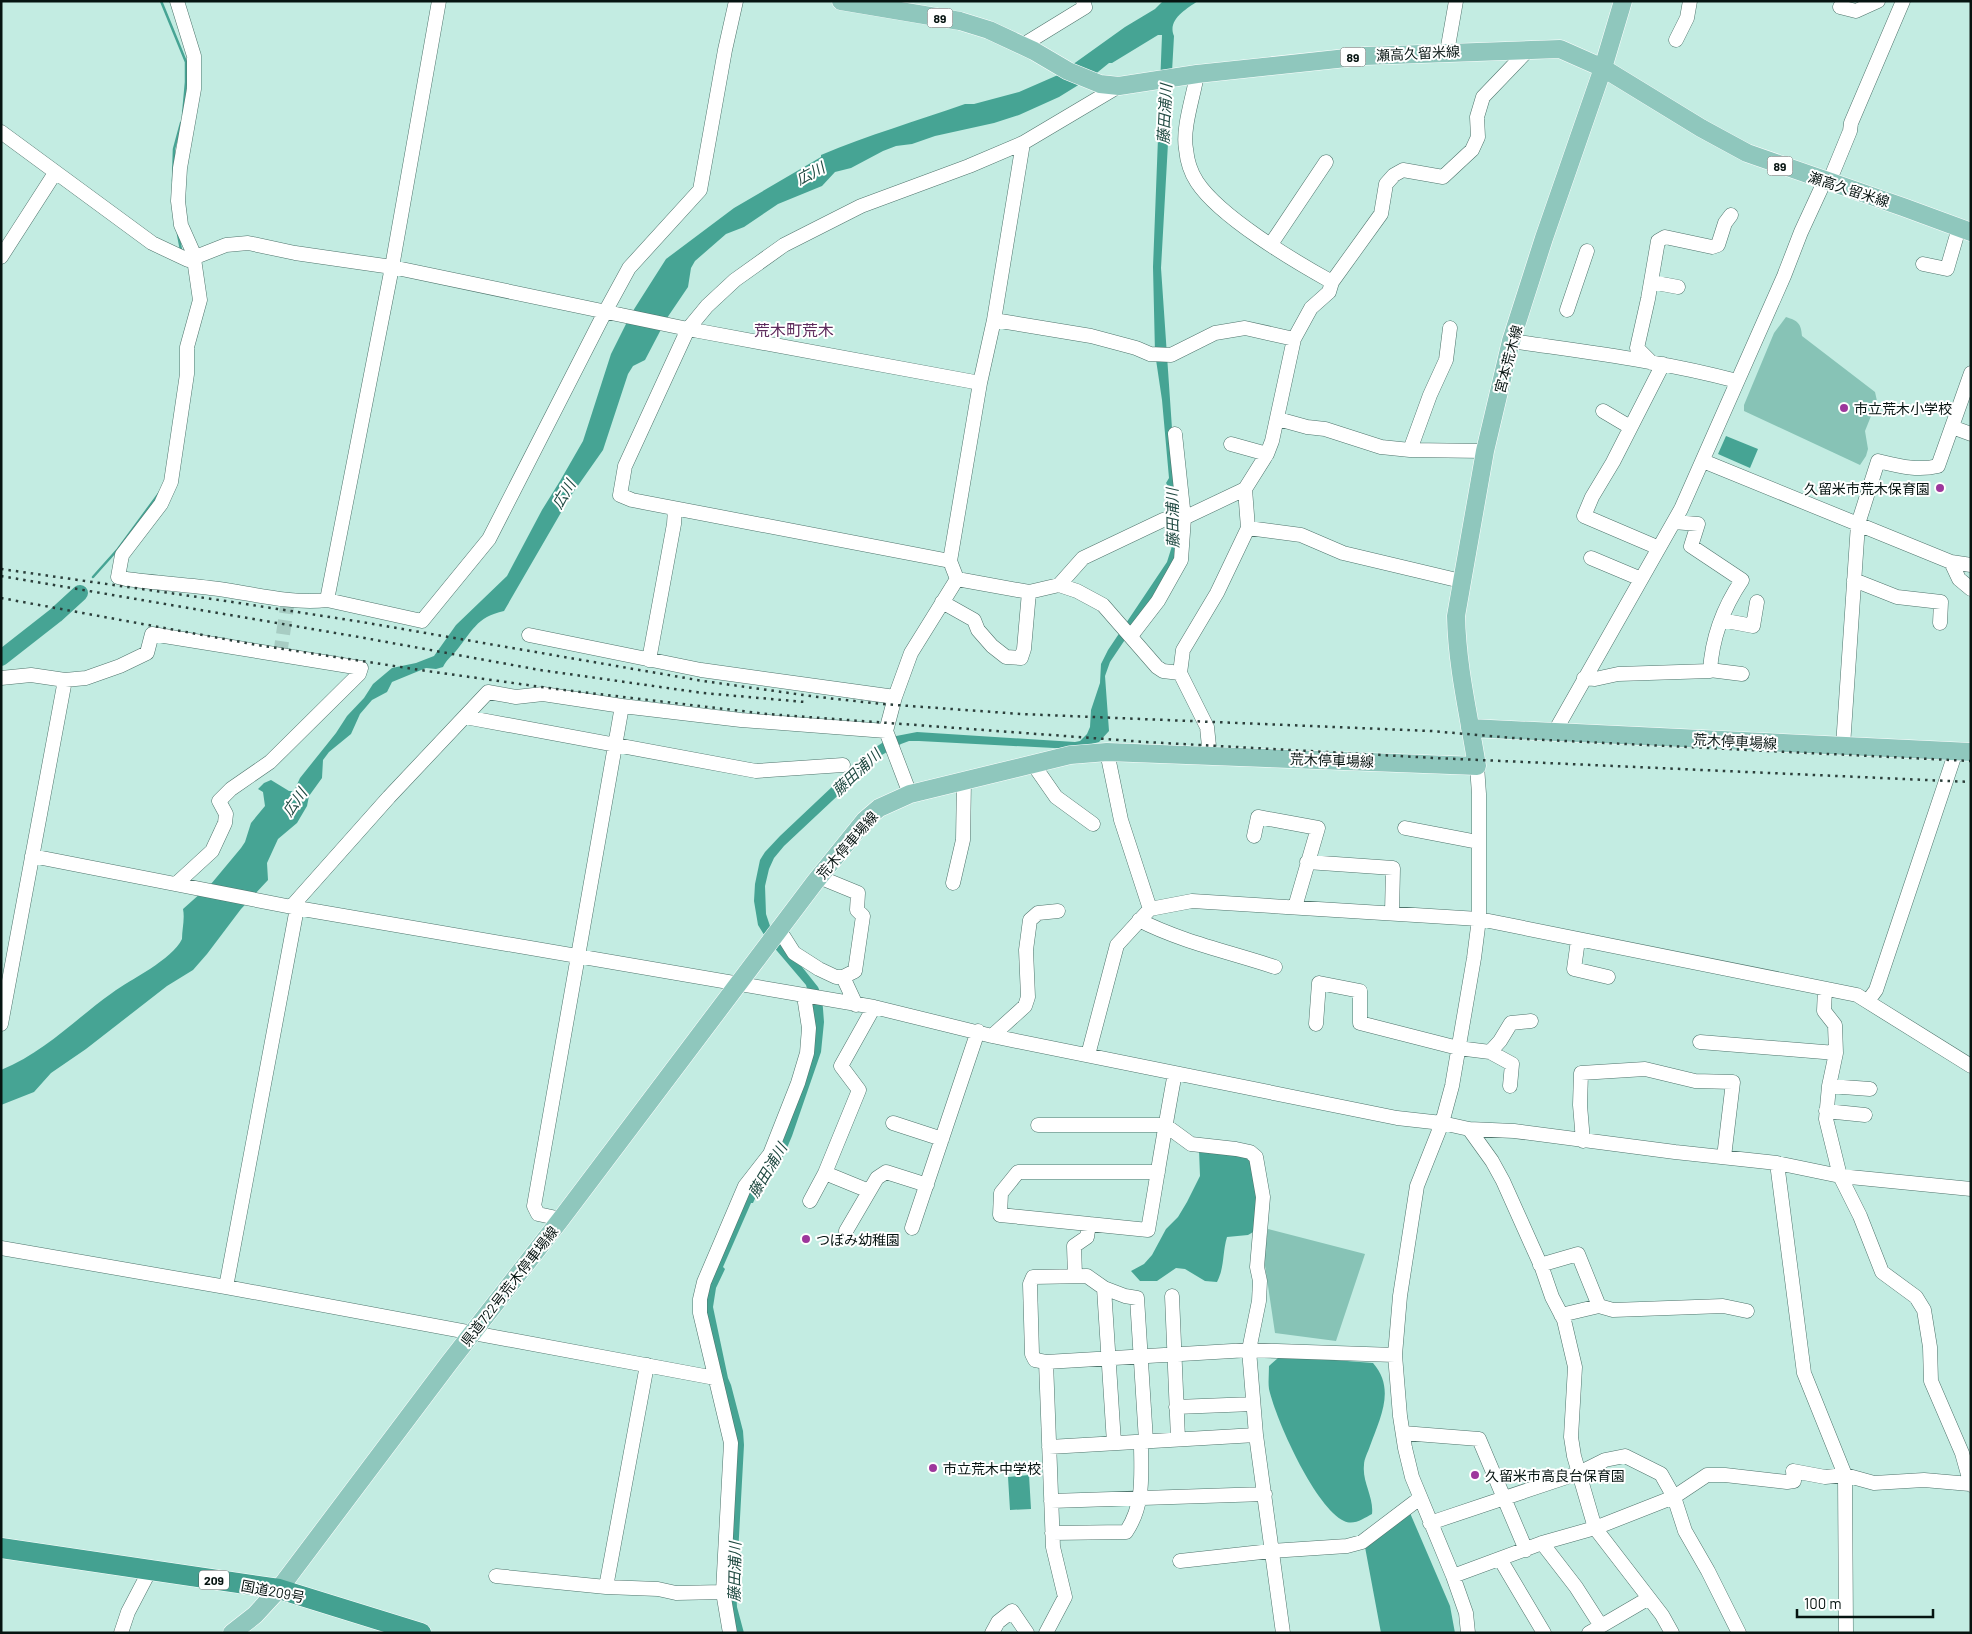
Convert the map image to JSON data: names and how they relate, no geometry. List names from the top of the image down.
{
  "streets": {
    "highway": ["209", "国道209号"],
    "main road": [
      "89",
      "瀬高久留米線",
      "宮本荒木線",
      "荒木停車場線",
      "県道722号荒木停車場線"
    ]
  },
  "crossings": [
    ["瀬高久留米線", "宮本荒木線"],
    ["宮本荒木線", "荒木停車場線"],
    ["荒木停車場線", "県道722号荒木停車場線"],
    ["県道722号荒木停車場線", "国道209号"]
  ],
  "districts": ["荒木町荒木"],
  "water": ["藤田浦川", "広川"],
  "places": [
    "市立荒木小学校",
    "久留米市荒木保育園",
    "つぼみ幼稚園",
    "市立荒木中学校",
    "久留米市高良台保育園"
  ],
  "scale_bar": "100 m"
}
